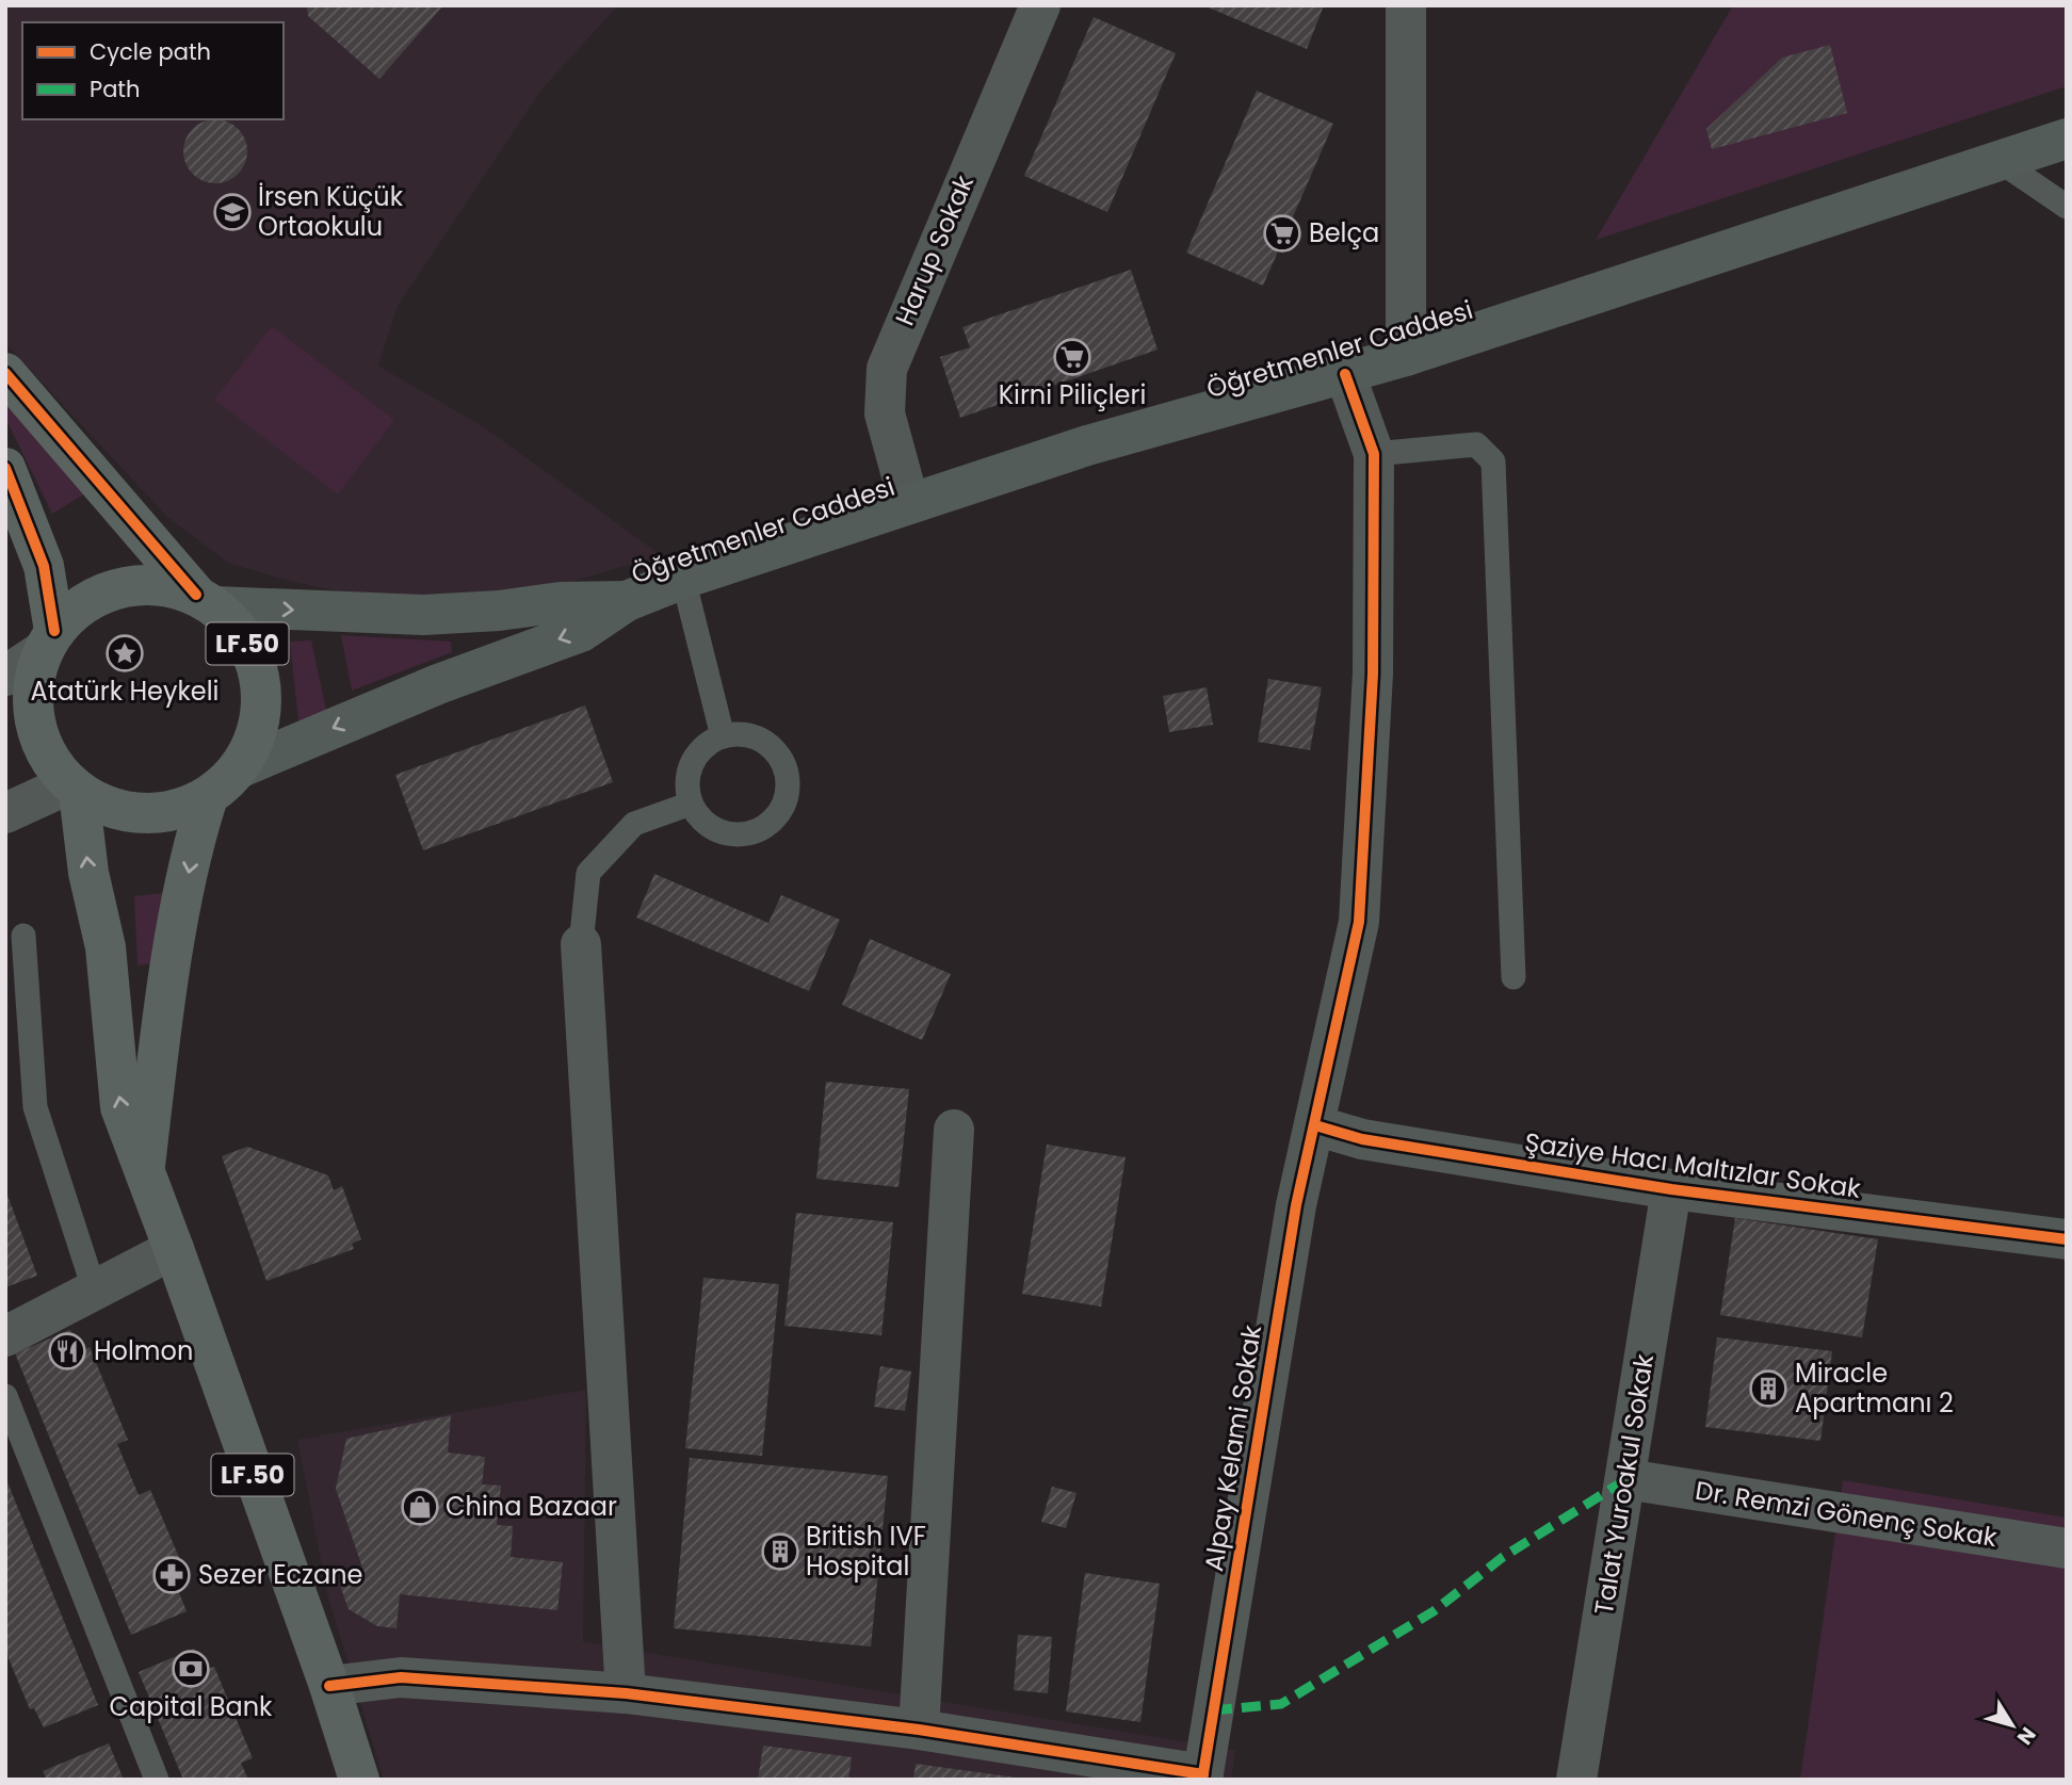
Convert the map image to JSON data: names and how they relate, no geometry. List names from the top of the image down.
{
  "streets": {
    "main road": ["Öğretmenler Caddesi", "LF.50"],
    "street": [
      "Harup Sokak",
      "Şaziye Hacı Maltızlar Sokak",
      "Alpay Kelami Sokak",
      "Talat Yuroakul Sokak",
      "Dr. Remzi Gönenç Sokak"
    ]
  },
  "crossings": [
    ["Harup Sokak", "Öğretmenler Caddesi"],
    ["Öğretmenler Caddesi", "LF.50"],
    ["Şaziye Hacı Maltızlar Sokak", "Alpay Kelami Sokak"],
    ["Şaziye Hacı Maltızlar Sokak", "Talat Yuroakul Sokak"],
    ["Talat Yuroakul Sokak", "Dr. Remzi Gönenç Sokak"]
  ],
  "places": {
    "school or university": ["İrsen Küçük Ortaokulu"],
    "supermarket": ["Belça", "Kirni Piliçleri"],
    "place": ["Atatürk Heykeli"],
    "restaurant": ["Holmon"],
    "building": ["Miracle Apartmanı 2", "British IVF Hospital"],
    "shop": ["China Bazaar"],
    "pharmacy": ["Sezer Eczane"],
    "bank": ["Capital Bank"]
  },
  "legend": ["Cycle path", "Path"],
  "north": "bottom right"
}
